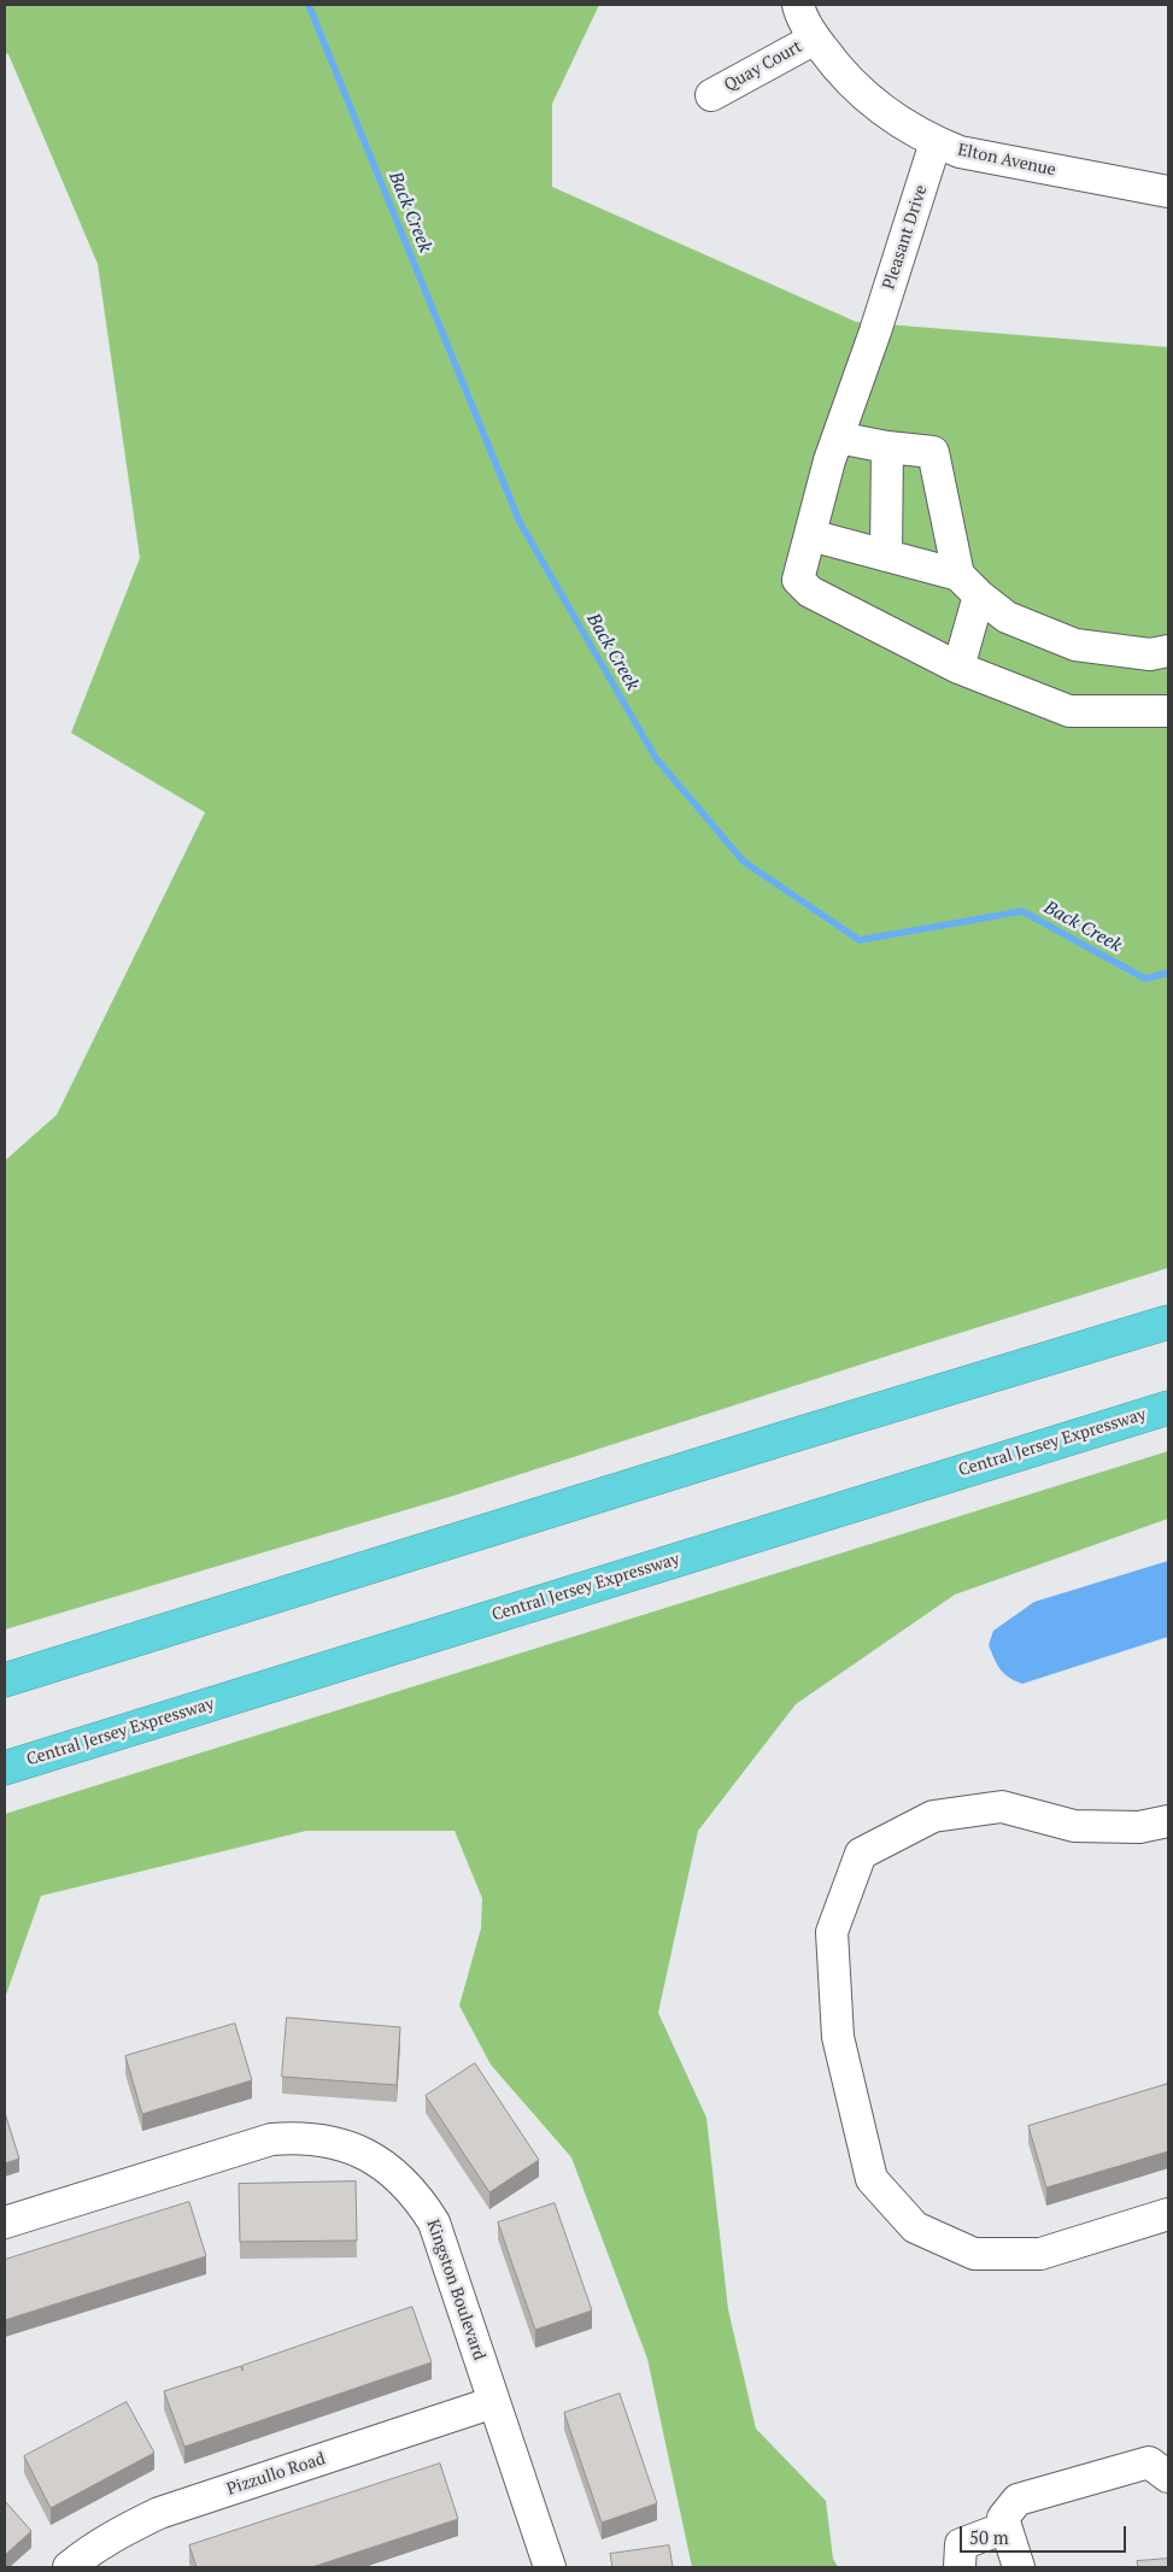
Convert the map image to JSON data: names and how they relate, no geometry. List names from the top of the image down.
{
  "streets": {
    "highway": ["Central Jersey Expressway"],
    "street": [
      "Quay Court",
      "Elton Avenue",
      "Pleasant Drive",
      "Kingston Boulevard",
      "Pizzullo Road"
    ]
  },
  "crossings": [
    ["Quay Court", "Elton Avenue"],
    ["Elton Avenue", "Pleasant Drive"],
    ["Kingston Boulevard", "Pizzullo Road"]
  ],
  "water": ["Back Creek"],
  "scale_bar": "50 m"
}
